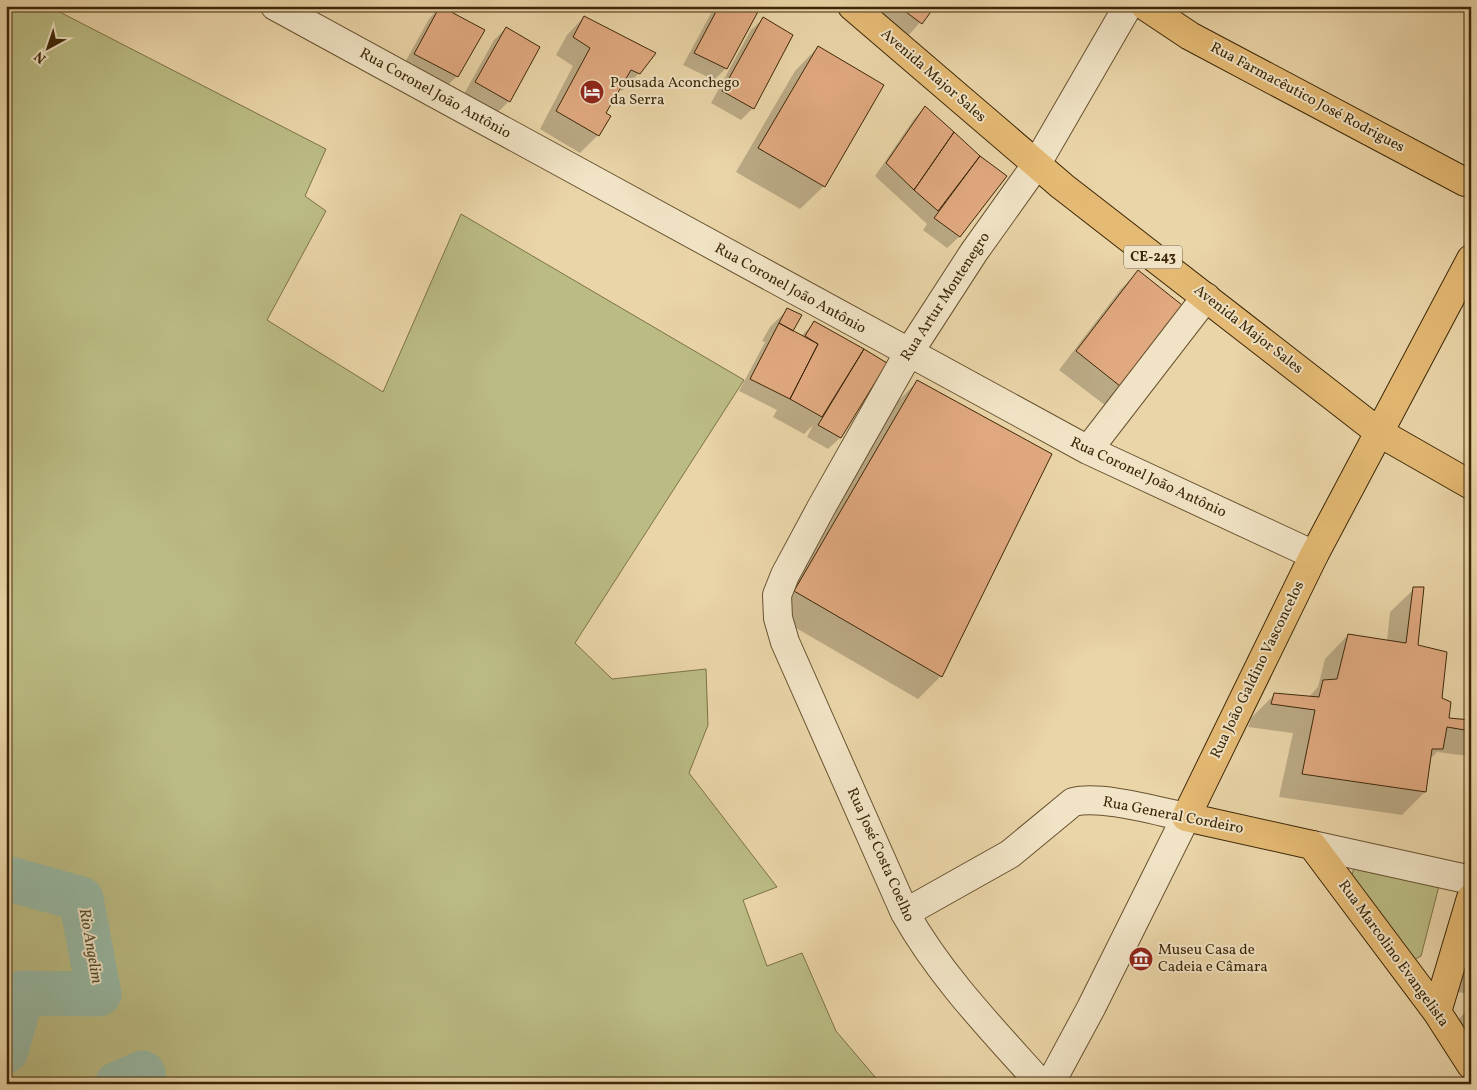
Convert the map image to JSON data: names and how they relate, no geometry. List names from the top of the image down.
{
  "streets": {
    "main road": [
      "Avenida Major Sales",
      "Rua Farmacêutico José Rodrigues",
      "CE-243",
      "Rua João Galdino Vasconcelos",
      "Rua General Cordeiro",
      "Rua Marcolino Evangelista"
    ],
    "street": ["Rua Coronel João Antônio", "Rua Artur Montenegro", "Rua José Costa Coelho"]
  },
  "crossings": [
    ["Avenida Major Sales", "Rua Artur Montenegro"],
    ["Avenida Major Sales", "Rua João Galdino Vasconcelos"],
    ["Rua Coronel João Antônio", "Rua Artur Montenegro"],
    ["Rua Coronel João Antônio", "Rua João Galdino Vasconcelos"],
    ["Rua Artur Montenegro", "Rua José Costa Coelho"],
    ["Rua João Galdino Vasconcelos", "Rua General Cordeiro"],
    ["Rua General Cordeiro", "Rua José Costa Coelho"],
    ["Rua General Cordeiro", "Rua Marcolino Evangelista"]
  ],
  "water": ["Rio Angelim"],
  "places": {
    "hotel": ["Pousada Aconchego da Serra"],
    "museum": ["Museu Casa de Cadeia e Câmara"]
  },
  "north": "bottom left"
}
